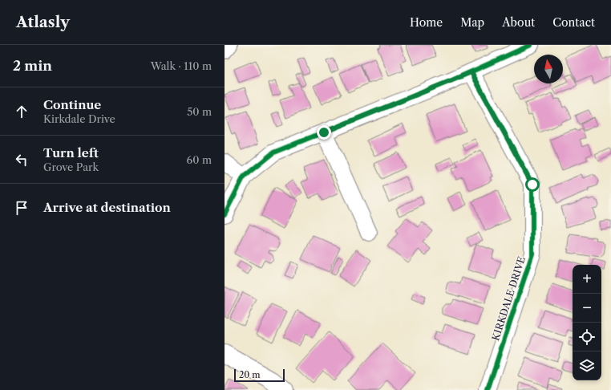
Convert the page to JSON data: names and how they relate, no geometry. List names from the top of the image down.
{
  "streets": {
    "street": ["KIRKDALE DRIVE"]
  },
  "scale_bar": "20 m",
  "north": "top",
  "page": {
    "header": "Atlasly",
    "nav": [
      "Home",
      "Map",
      "About",
      "Contact"
    ],
    "heading": ["2 min", "Walk · 110 m"],
    "list": [
      ["Continue", "Kirkdale Drive", "50 m"],
      ["Turn left", "Grove Park", "60 m"],
      "Arrive at destination"
    ],
    "map_buttons": ["+", "−"],
    "scale": "20 m"
  }
}
